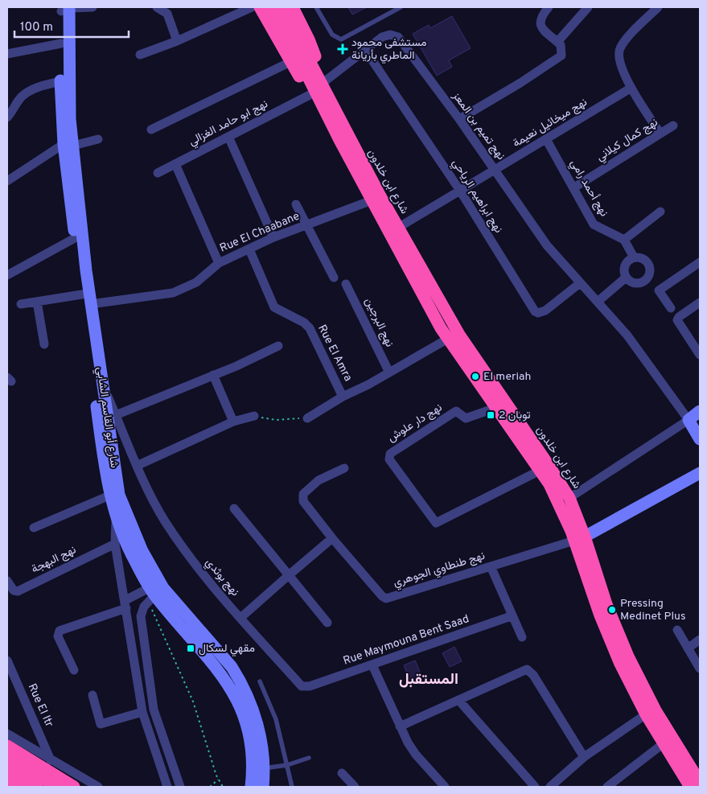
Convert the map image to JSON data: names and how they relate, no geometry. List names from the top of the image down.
{
  "streets": {
    "highway": ["شارع ابن خلدون"],
    "street": [
      "نهج ابو حامد الغزالي",
      "نهج ميخائيل نعيمة",
      "نهج تميم بن المعز",
      "نهج كمال كيلاني",
      "نهج أحمد رامي",
      "نهج ابراهيم الرياحي",
      "Rue El Chaabane",
      "نهج البرجين",
      "Rue El Amra",
      "شارع أبو القاسم الشابي",
      "نهج دار علوش",
      "نهج البهجة",
      "نهج طنطاوي الجوهري",
      "نهج بوثدي",
      "Rue Maymouna Bent Saad",
      "Rue El Itr"
    ]
  },
  "crossings": [
    ["نهج ميخائيل نعيمة", "نهج تميم بن المعز"],
    ["نهج ميخائيل نعيمة", "شارع ابن خلدون"],
    ["نهج ميخائيل نعيمة", "نهج أحمد رامي"],
    ["نهج ميخائيل نعيمة", "نهج ابراهيم الرياحي"],
    ["نهج تميم بن المعز", "شارع ابن خلدون"],
    ["نهج تميم بن المعز", "نهج ابراهيم الرياحي"],
    ["نهج كمال كيلاني", "نهج أحمد رامي"],
    ["شارع ابن خلدون", "Rue El Chaabane"],
    ["شارع ابن خلدون", "نهج دار علوش"],
    ["شارع ابن خلدون", "نهج طنطاوي الجوهري"],
    ["Rue El Chaabane", "Rue El Amra"],
    ["Rue El Chaabane", "شارع أبو القاسم الشابي"],
    ["شارع أبو القاسم الشابي", "نهج بوثدي"],
    ["نهج بوثدي", "Rue Maymouna Bent Saad"]
  ],
  "districts": ["المستقبل"],
  "places": {
    "health": ["مستشفى محمود الماطري بأريانة"],
    "other": ["El meriah", "Pressing Medinet Plus"],
    "transit": ["توبان 2", "مقهي لسكال"]
  },
  "scale_bar": "100 m"
}
